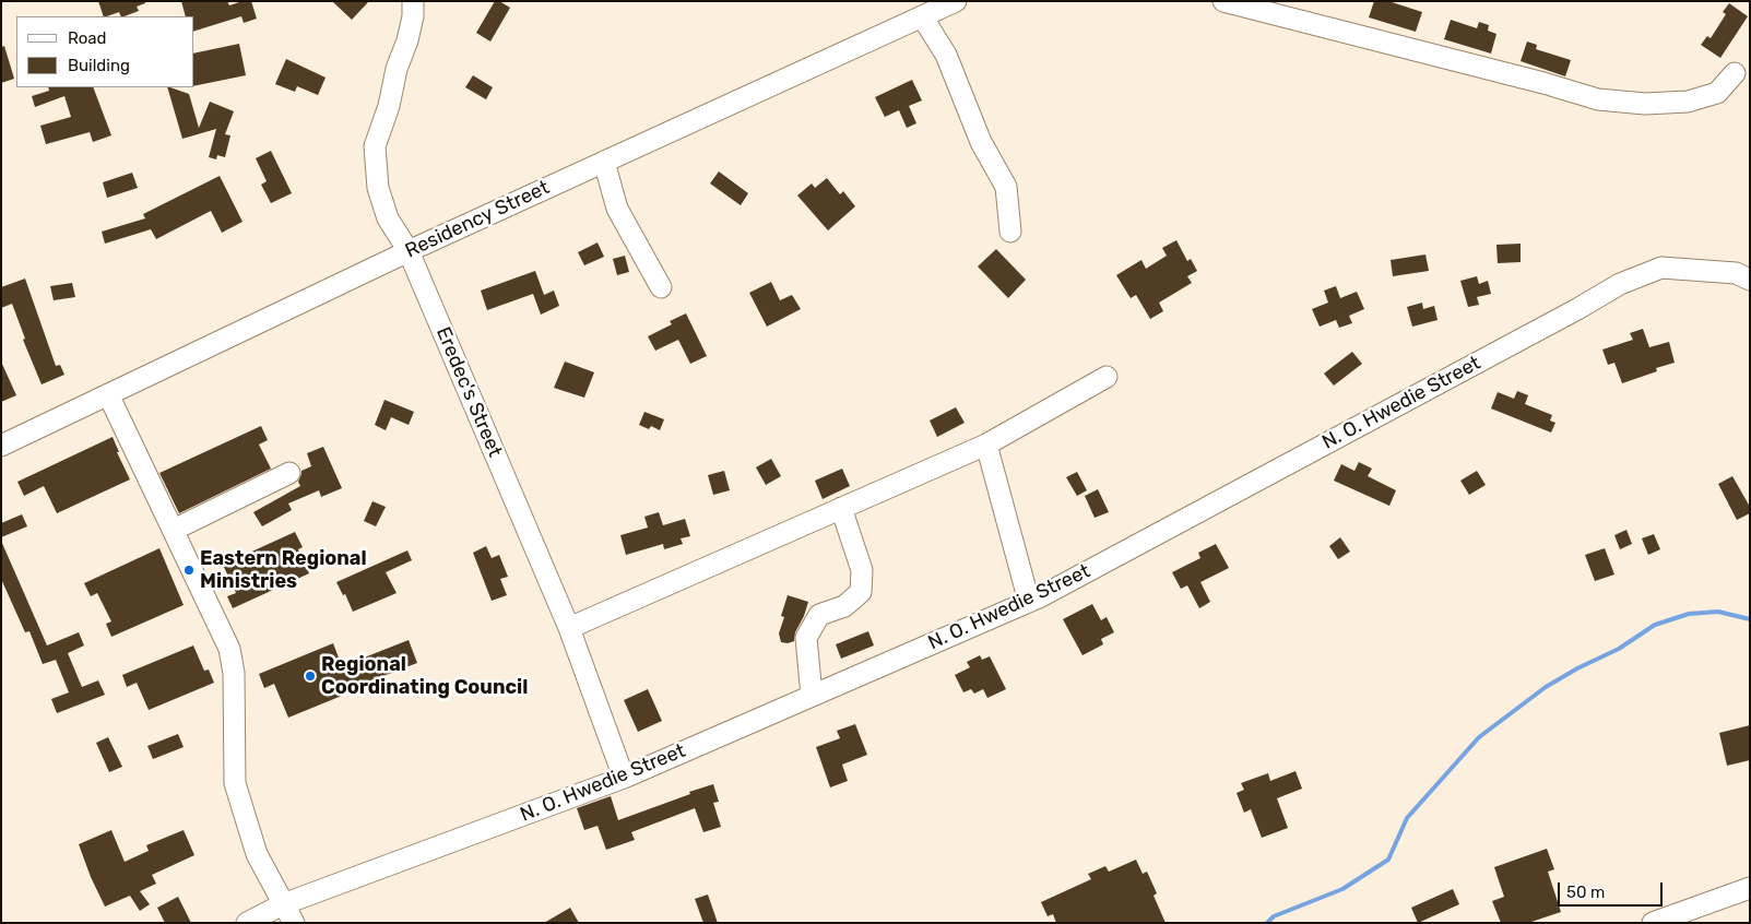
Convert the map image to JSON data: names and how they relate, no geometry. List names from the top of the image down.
{
  "streets": {
    "street": ["Residency Street", "Eredec's Street", "N. O. Hwedie Street"]
  },
  "crossings": [
    ["Residency Street", "Eredec's Street"],
    ["Eredec's Street", "N. O. Hwedie Street"]
  ],
  "places": ["Eastern Regional Ministries", "Regional Coordinating Council"],
  "legend": ["Road", "Building"],
  "scale_bar": "50 m"
}
